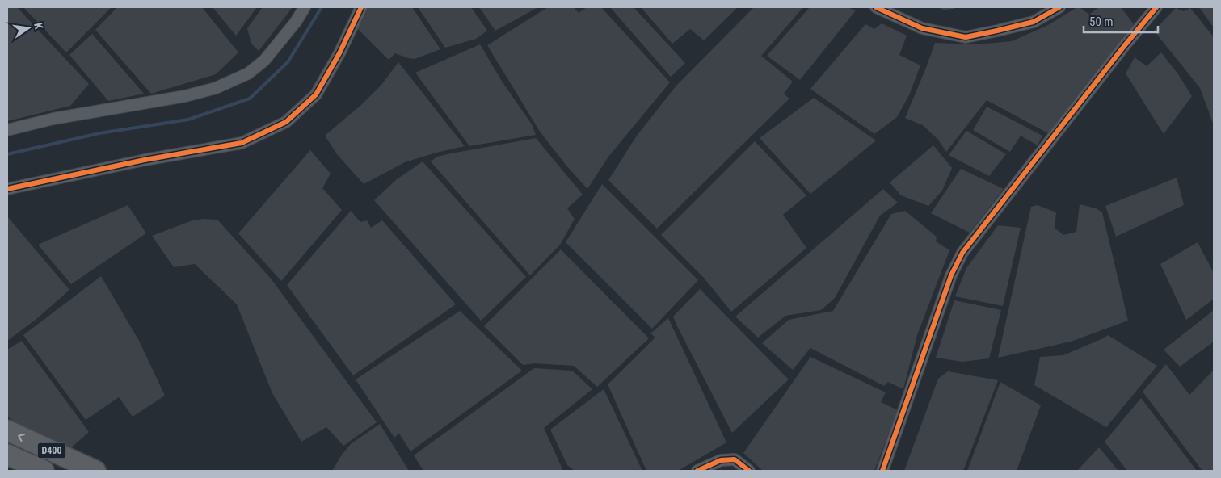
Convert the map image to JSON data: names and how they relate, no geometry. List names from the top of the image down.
{
  "streets": {
    "highway": ["D400"]
  },
  "scale_bar": "50 m",
  "north": "right"
}
